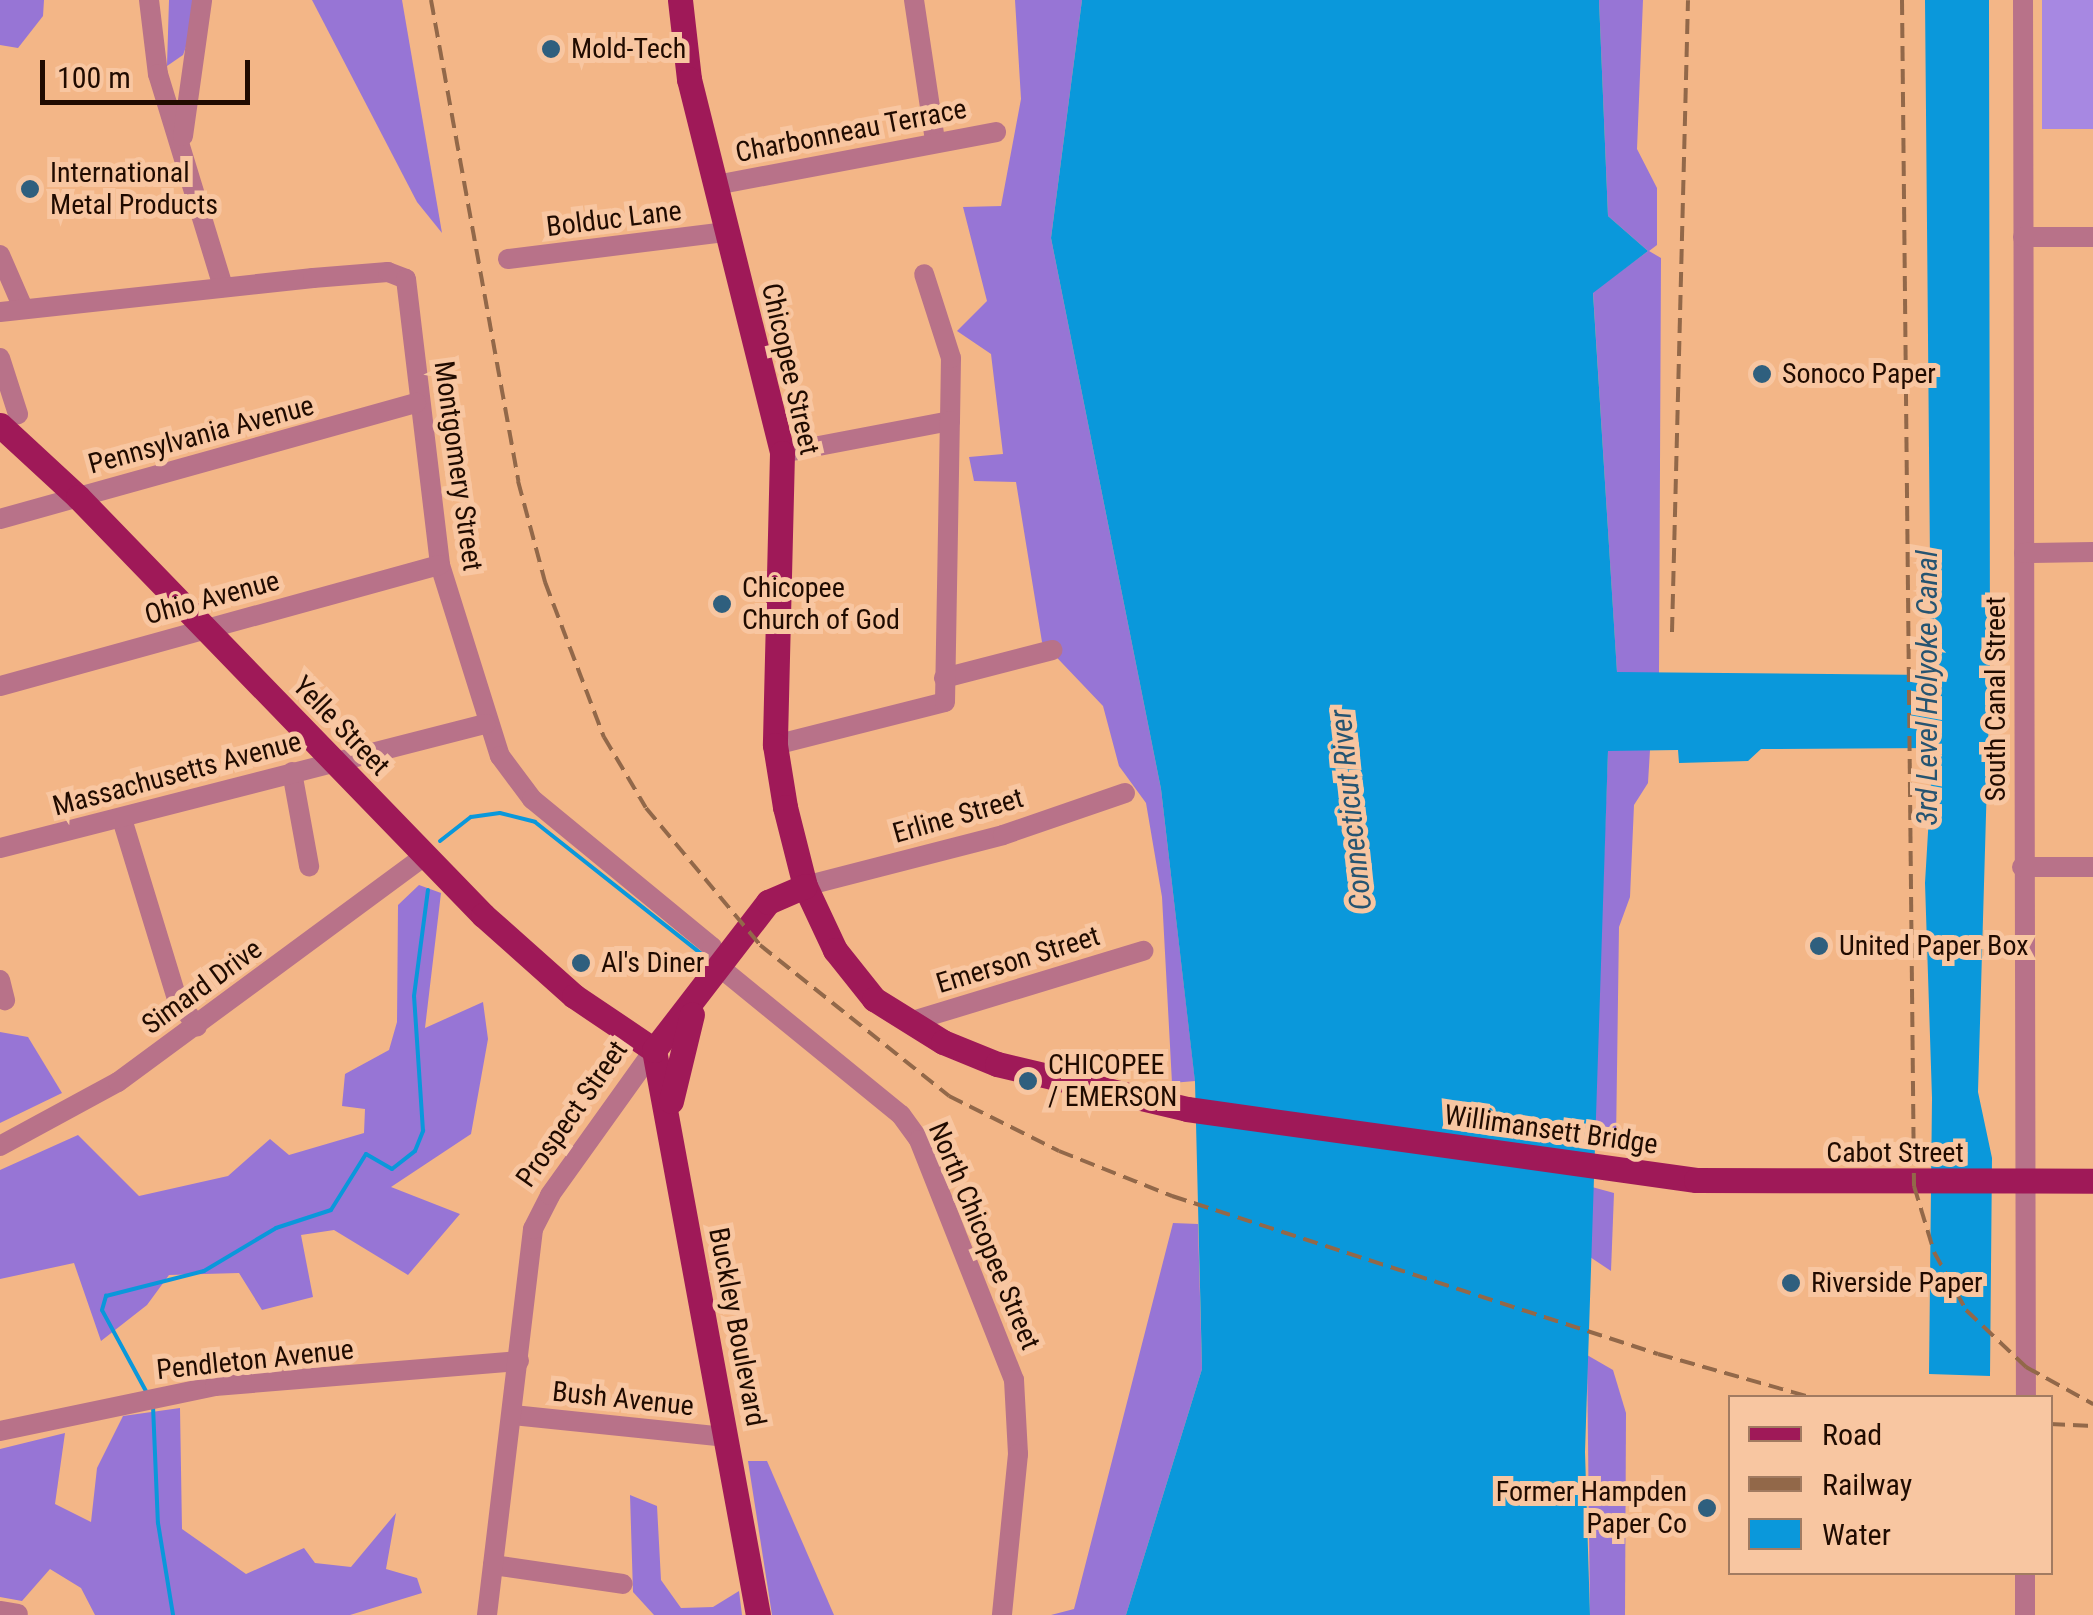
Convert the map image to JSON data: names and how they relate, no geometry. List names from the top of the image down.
{
  "streets": {
    "main road": [
      "Chicopee Street",
      "Yelle Street",
      "Prospect Street",
      "Willimansett Bridge",
      "Cabot Street",
      "Buckley Boulevard"
    ],
    "street": [
      "Charbonneau Terrace",
      "Bolduc Lane",
      "Pennsylvania Avenue",
      "Montgomery Street",
      "Ohio Avenue",
      "South Canal Street",
      "Massachusetts Avenue",
      "Erline Street",
      "Emerson Street",
      "Simard Drive",
      "North Chicopee Street",
      "Pendleton Avenue",
      "Bush Avenue"
    ]
  },
  "crossings": [
    ["Charbonneau Terrace", "Chicopee Street"],
    ["Bolduc Lane", "Chicopee Street"],
    ["Chicopee Street", "Erline Street"],
    ["Chicopee Street", "Emerson Street"],
    ["Chicopee Street", "Prospect Street"],
    ["Chicopee Street", "Willimansett Bridge"],
    ["Pennsylvania Avenue", "Montgomery Street"],
    ["Pennsylvania Avenue", "Yelle Street"],
    ["Montgomery Street", "Ohio Avenue"],
    ["Montgomery Street", "Massachusetts Avenue"],
    ["Montgomery Street", "Prospect Street"],
    ["Montgomery Street", "North Chicopee Street"],
    ["Ohio Avenue", "Yelle Street"],
    ["South Canal Street", "Cabot Street"],
    ["Yelle Street", "Massachusetts Avenue"],
    ["Yelle Street", "Simard Drive"],
    ["Yelle Street", "Prospect Street"],
    ["Yelle Street", "Buckley Boulevard"],
    ["Erline Street", "Prospect Street"],
    ["Prospect Street", "North Chicopee Street"],
    ["Prospect Street", "Buckley Boulevard"],
    ["Prospect Street", "Pendleton Avenue"],
    ["Prospect Street", "Bush Avenue"],
    ["Willimansett Bridge", "Cabot Street"],
    ["Buckley Boulevard", "Bush Avenue"]
  ],
  "water": ["3rd Level Holyoke Canal", "Connecticut River"],
  "places": [
    "Mold-Tech",
    "International Metal Products",
    "Sonoco Paper",
    "Chicopee Church of God",
    "United Paper Box",
    "Al's Diner",
    "CHICOPEE / EMERSON",
    "Riverside Paper",
    "Former Hampden Paper Co"
  ],
  "legend": ["Road", "Railway", "Water"],
  "scale_bar": "100 m"
}
